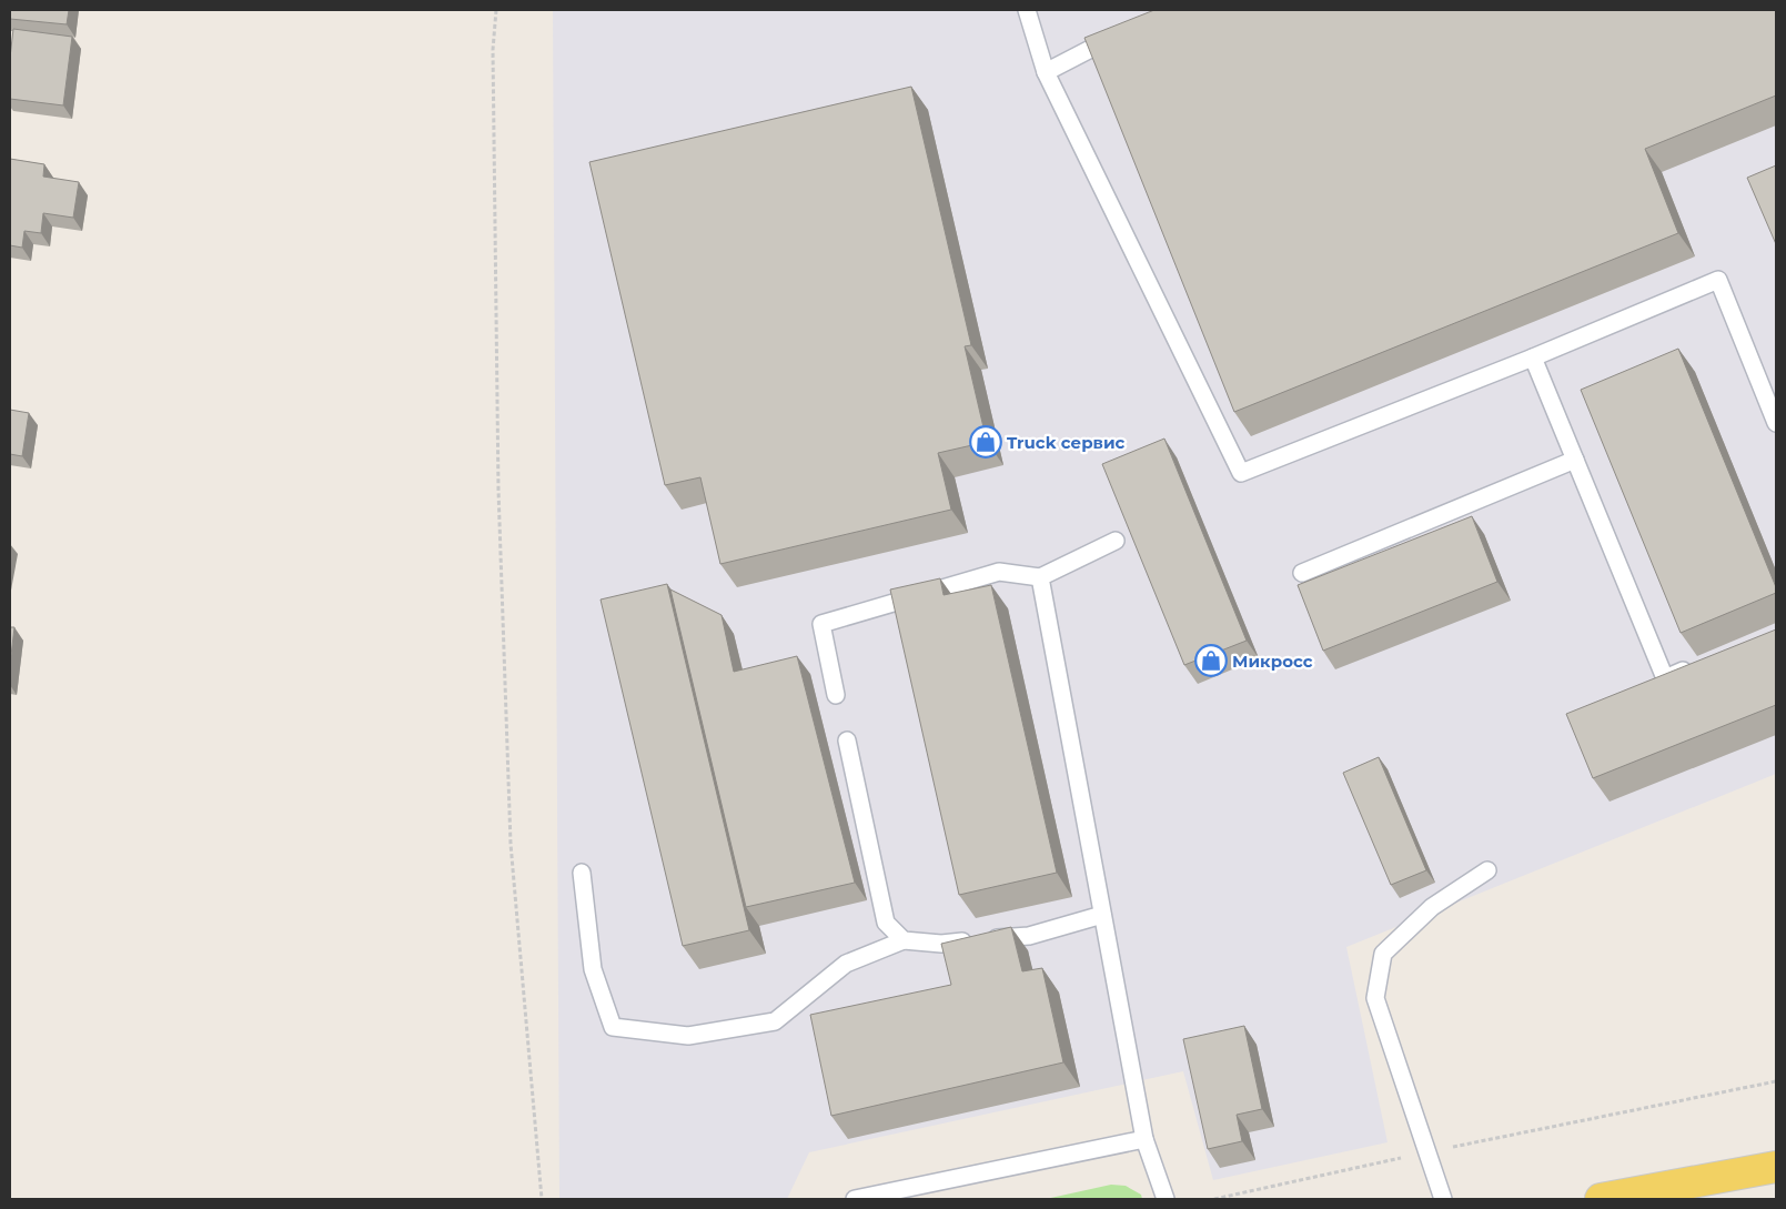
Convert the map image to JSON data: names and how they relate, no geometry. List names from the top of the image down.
{
  "places": {
    "shop": ["Truck сервис", "Микросс"]
  }
}
